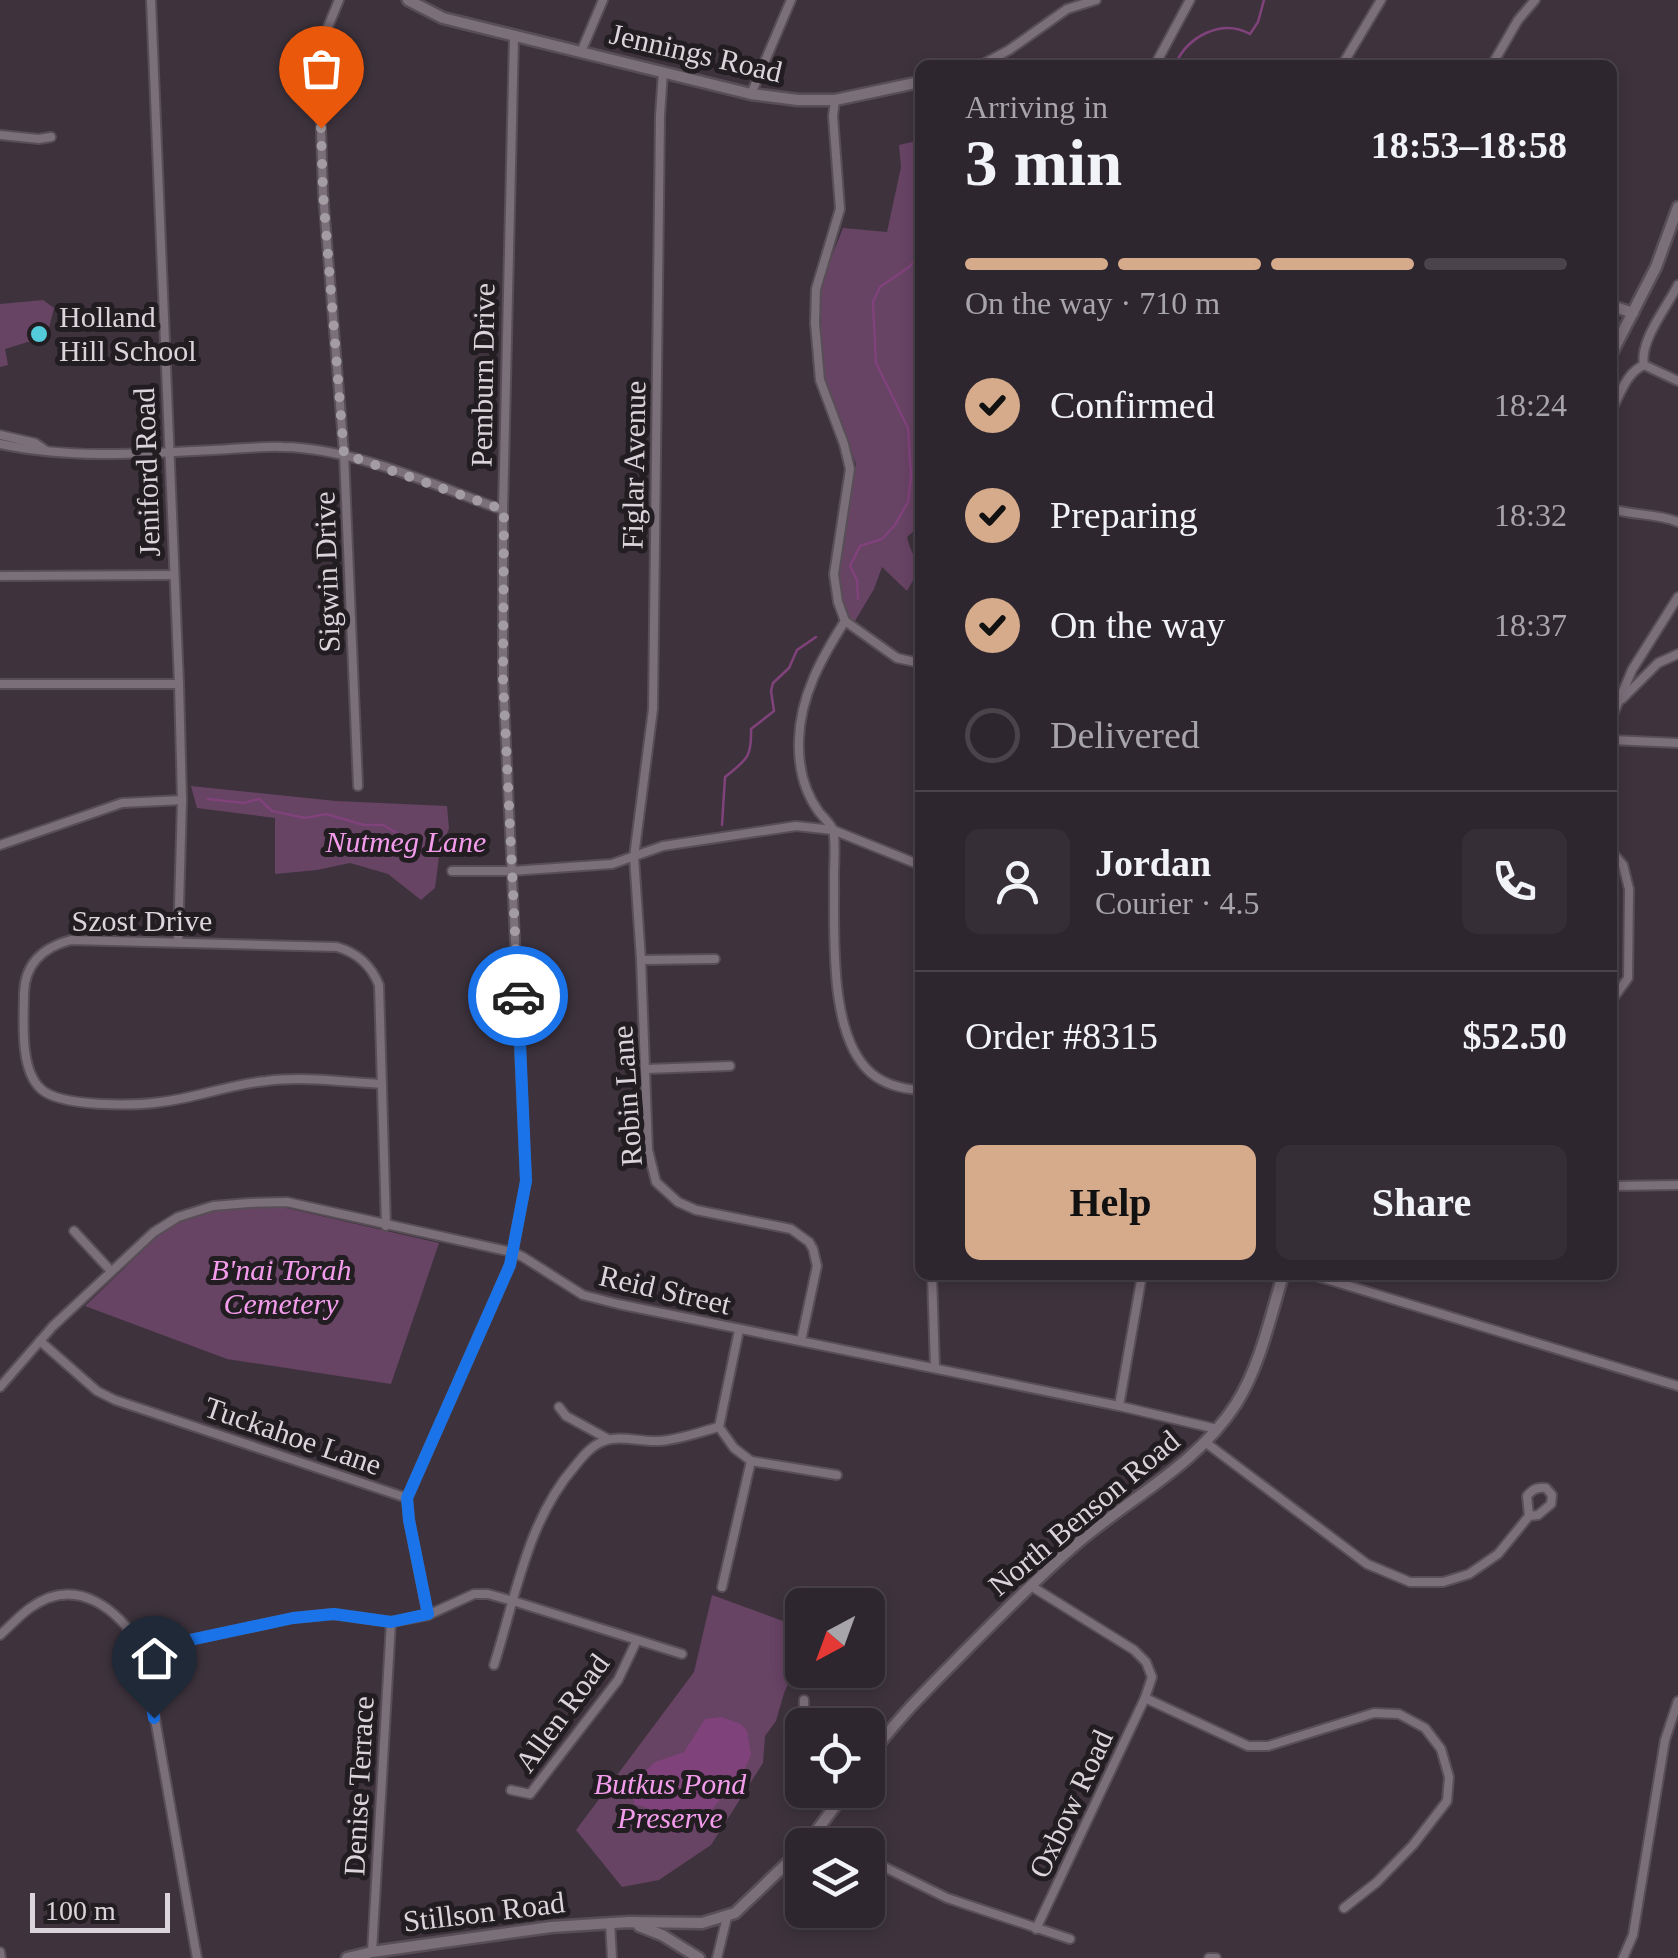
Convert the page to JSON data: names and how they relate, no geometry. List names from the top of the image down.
{
  "streets": {
    "main road": ["Jennings Road", "North Benson Road", "Stillson Road"],
    "street": [
      "Pemburn Drive",
      "Figlar Avenue",
      "Jeniford Road",
      "Sigwin Drive",
      "Szost Drive",
      "Robin Lane",
      "Reid Street",
      "Tuckahoe Lane",
      "Allen Road",
      "Denise Terrace",
      "Oxbow Road"
    ]
  },
  "crossings": [
    ["Jennings Road", "Pemburn Drive"],
    ["Jennings Road", "Figlar Avenue"],
    ["Pemburn Drive", "Reid Street"],
    ["Pemburn Drive", "Tuckahoe Lane"],
    ["Figlar Avenue", "Robin Lane"],
    ["Jeniford Road", "Szost Drive"],
    ["Szost Drive", "Reid Street"],
    ["Robin Lane", "Reid Street"],
    ["Reid Street", "Tuckahoe Lane"],
    ["Reid Street", "North Benson Road"],
    ["Denise Terrace", "Stillson Road"]
  ],
  "parks": ["Nutmeg Lane", "B'nai Torah Cemetery", "Butkus Pond Preserve"],
  "places": ["Holland Hill School"],
  "scale_bar": "100 m",
  "north": "bottom left",
  "page": {
    "heading": ["3 min", "Arriving in", "18:53–18:58"],
    "panel": [
      "Jordan",
      "Courier · 4.5",
      "Order #8315",
      "$52.50"
    ],
    "bar": "On the way · 710 m",
    "list": [
      ["Confirmed", "18:24"],
      ["Preparing", "18:32"],
      ["On the way", "18:37"],
      "Delivered"
    ],
    "buttons": ["Help", "Share"],
    "scale": "100 m"
  }
}
